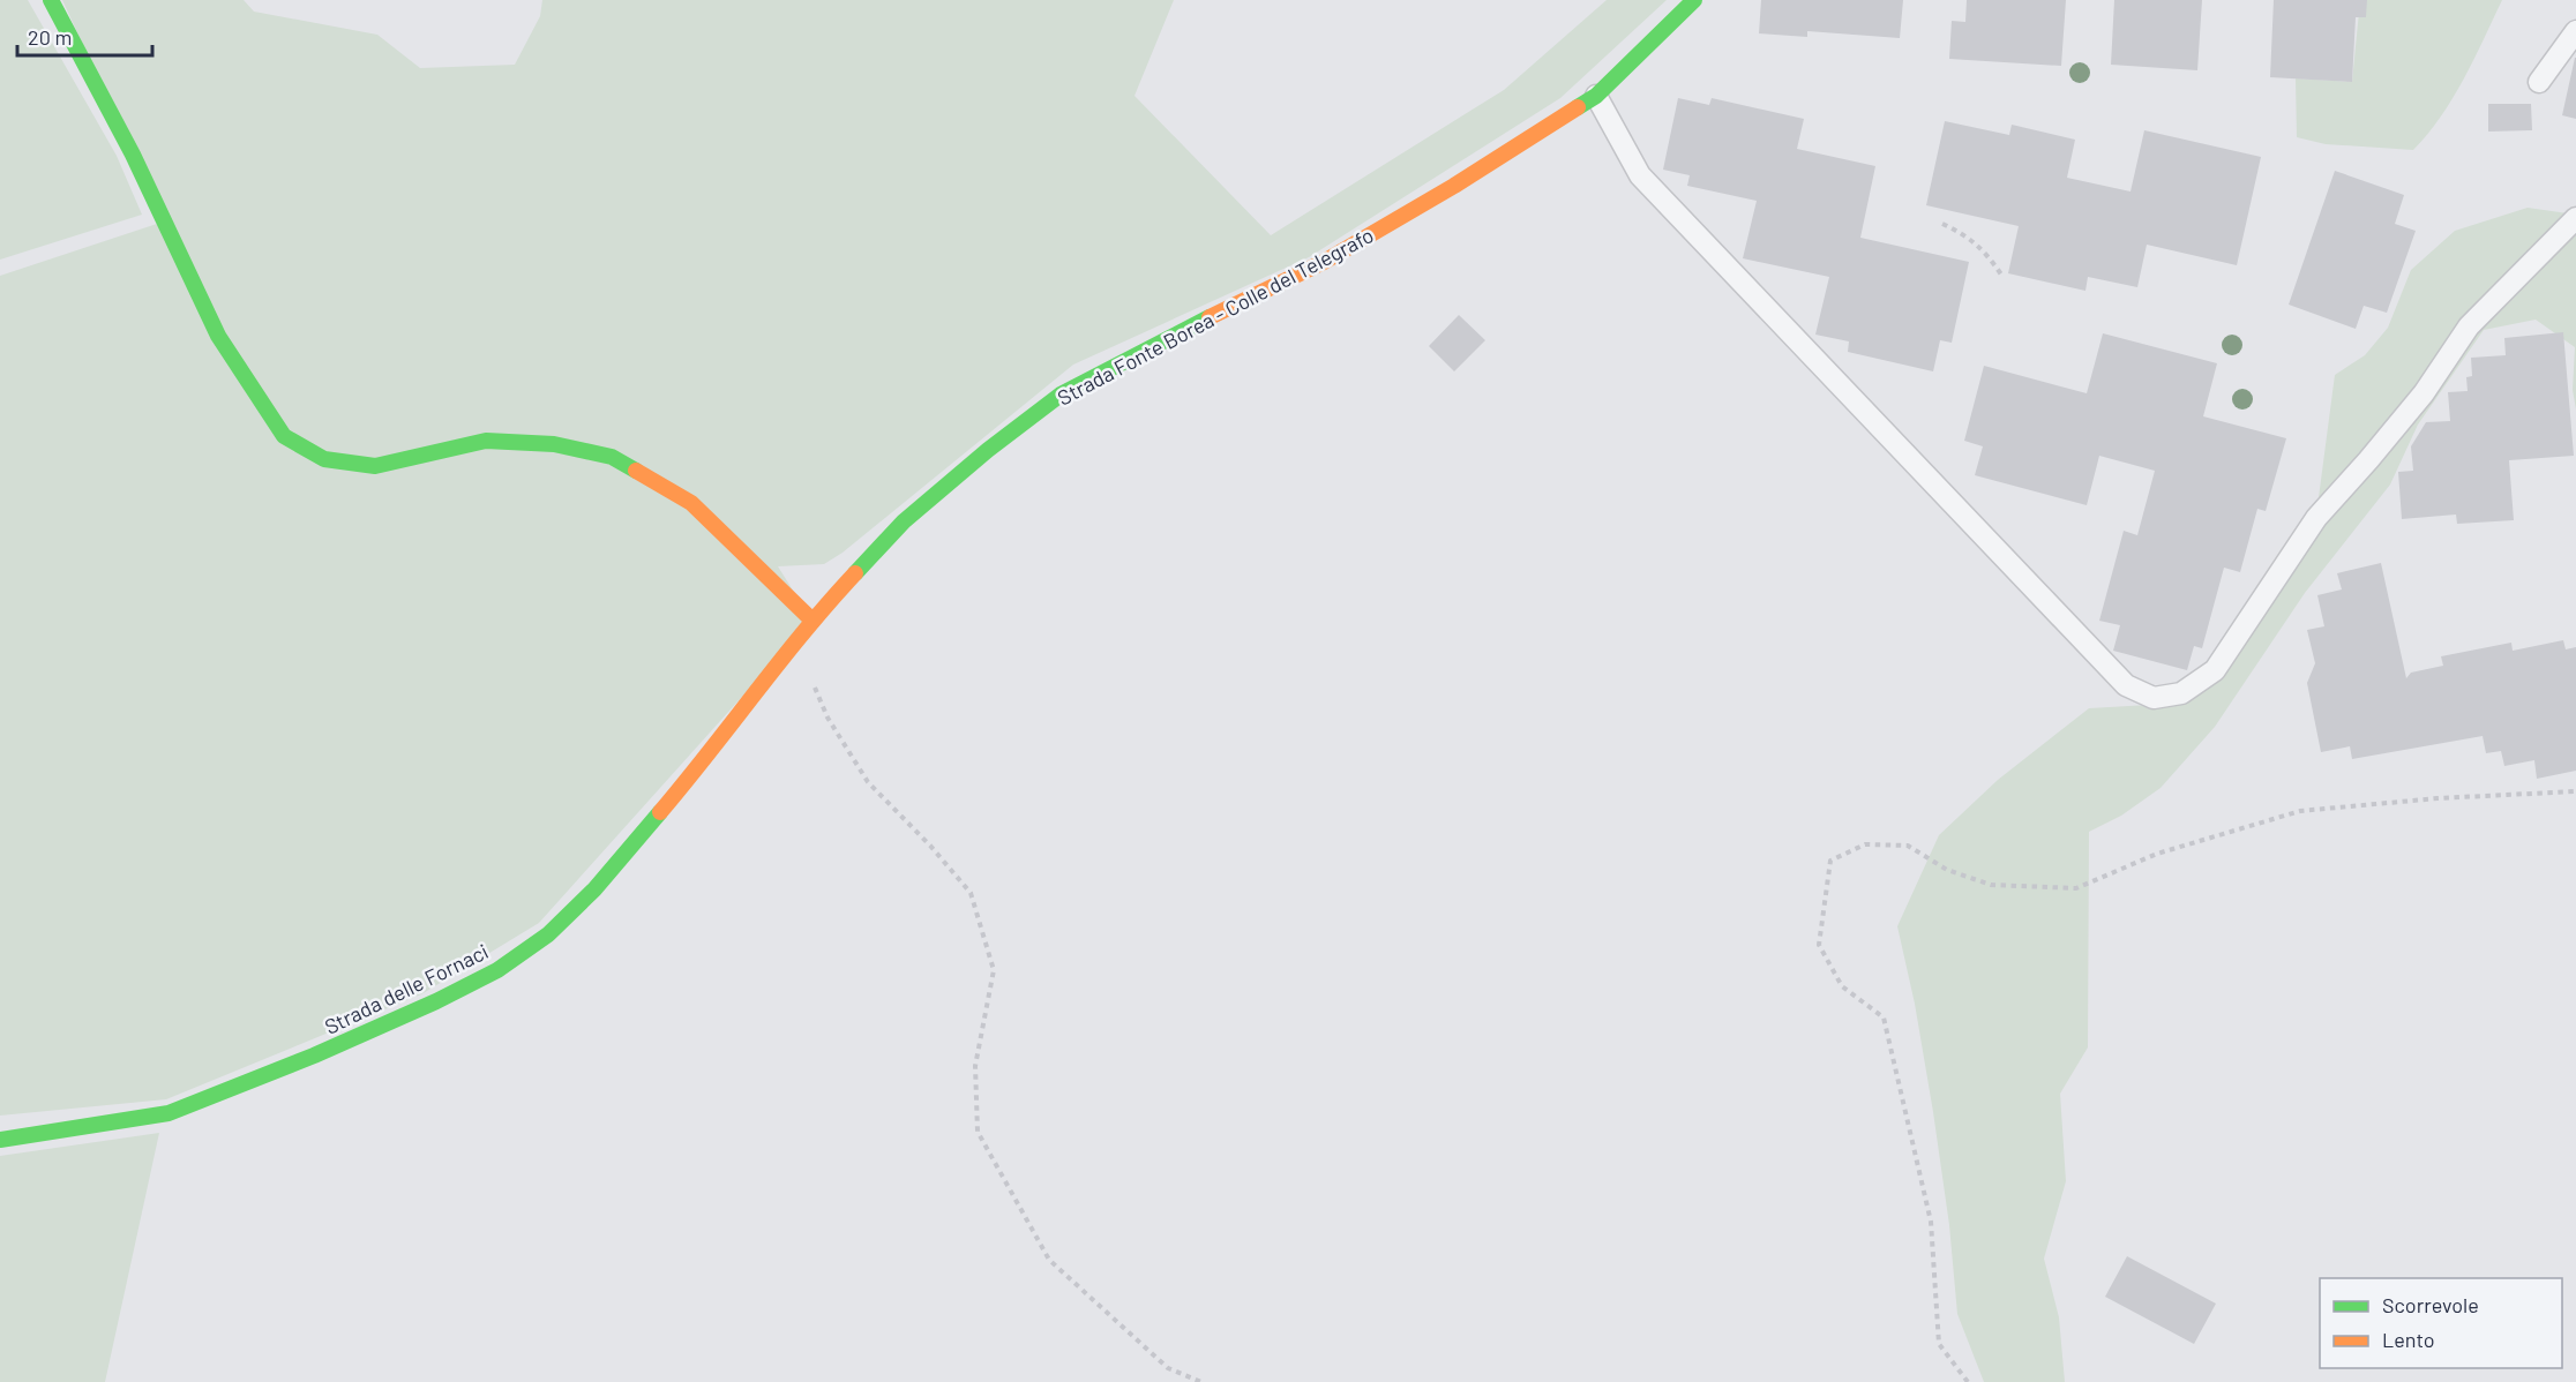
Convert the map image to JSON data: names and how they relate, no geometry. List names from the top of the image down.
{
  "streets": {
    "street": ["Strada Fonte Borea - Colle del Telegrafo", "Strada delle Fornaci"]
  },
  "crossings": [
    ["Strada Fonte Borea - Colle del Telegrafo", "Strada delle Fornaci"]
  ],
  "legend": ["Scorrevole", "Lento"],
  "scale_bar": "20 m"
}
